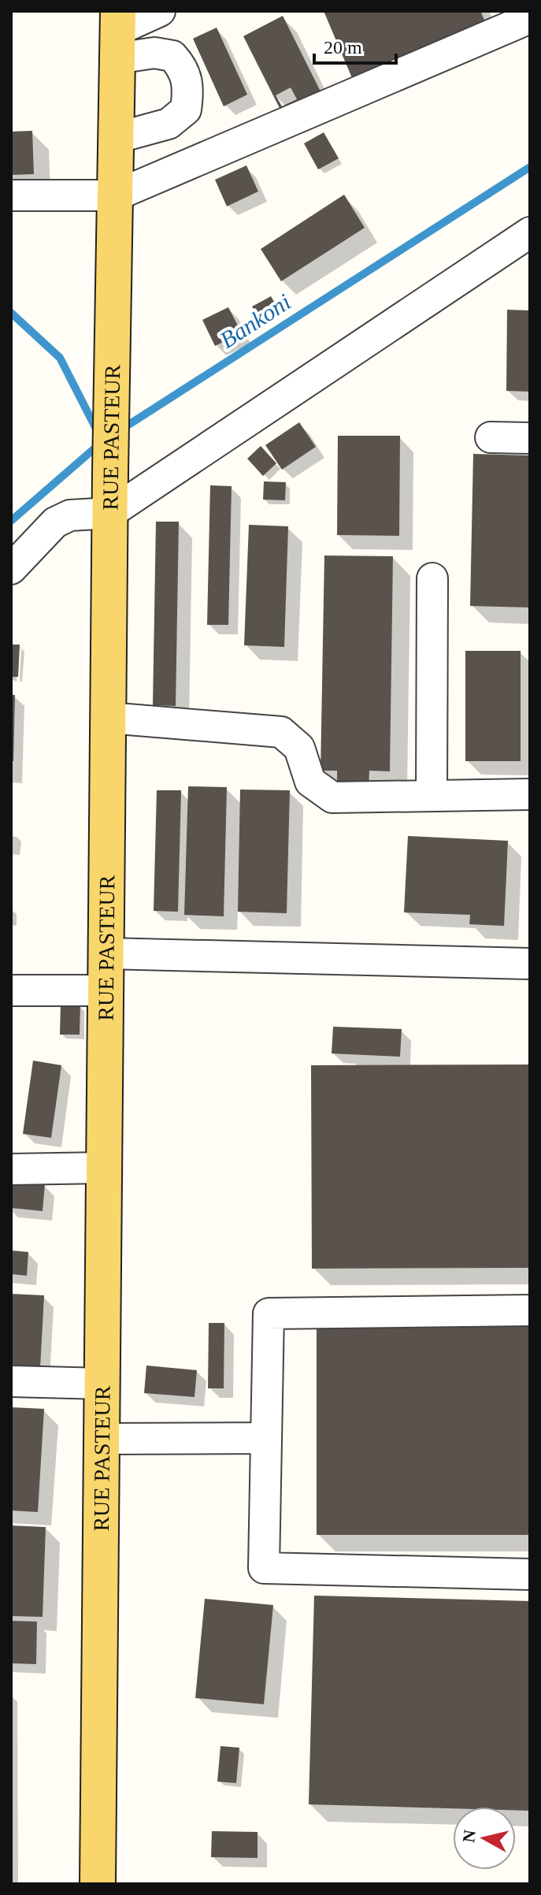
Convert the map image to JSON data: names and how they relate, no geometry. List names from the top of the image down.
{
  "streets": {
    "main road": ["RUE PASTEUR"]
  },
  "water": ["Bankoni"],
  "scale_bar": "20 m",
  "north": "left"
}
